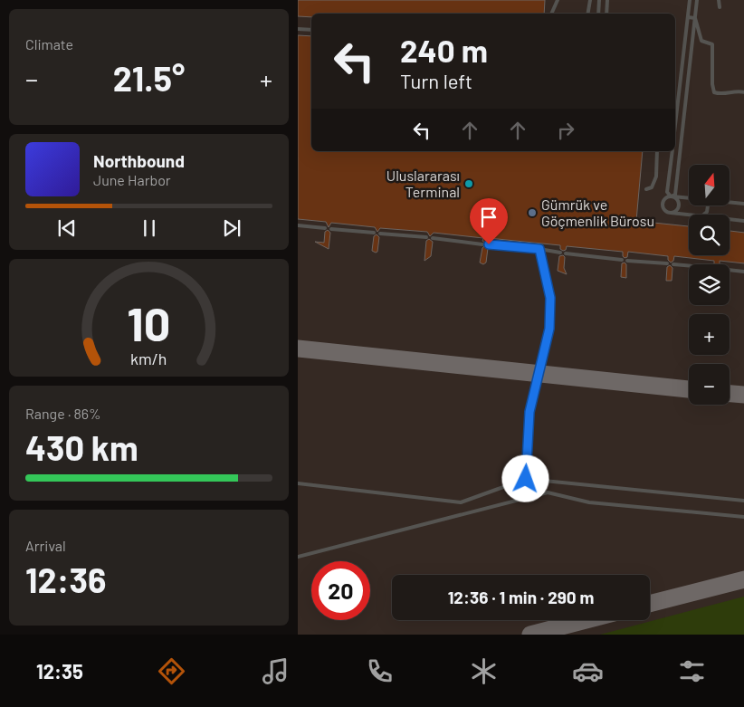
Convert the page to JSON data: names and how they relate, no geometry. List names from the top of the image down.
{
  "places": ["Uluslararası Terminal", "Gümrük ve Göçmenlik Bürosu"],
  "north": "top",
  "page": {
    "tile": [
      "Climate",
      ["Range · 86%", "430 km"],
      ["Arrival", "12:36"]
    ],
    "turn": ["240 m", "Turn left"],
    "heat": ["−", "21.5°", "+"],
    "song": ["Northbound", "June Harbor"],
    "map_buttons": ["+", "−"],
    "limit": "20",
    "trip": "12:36 · 1 min · 290 m",
    "tabs": "12:35",
    "gauge": ["10", "km/h"]
  }
}
